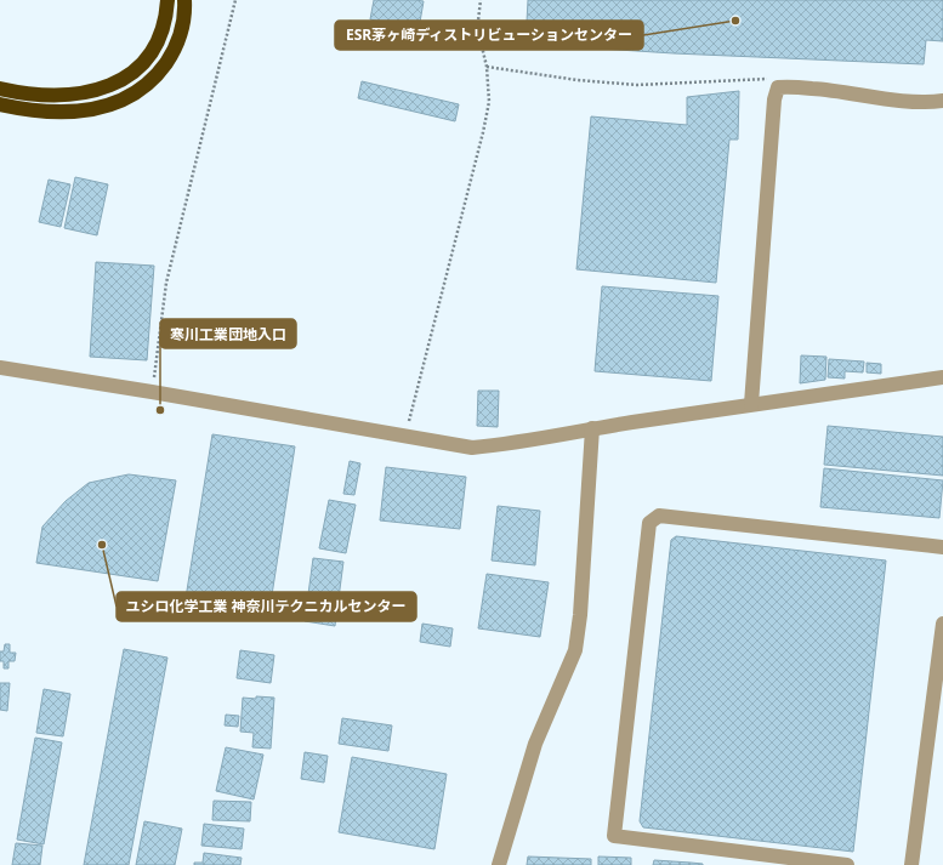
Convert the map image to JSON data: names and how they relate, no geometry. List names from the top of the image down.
{
  "places": ["ESR茅ヶ崎ディストリビューションセンター", "寒川工業団地入口", "ユシロ化学工業 神奈川テクニカルセンター"]
}
